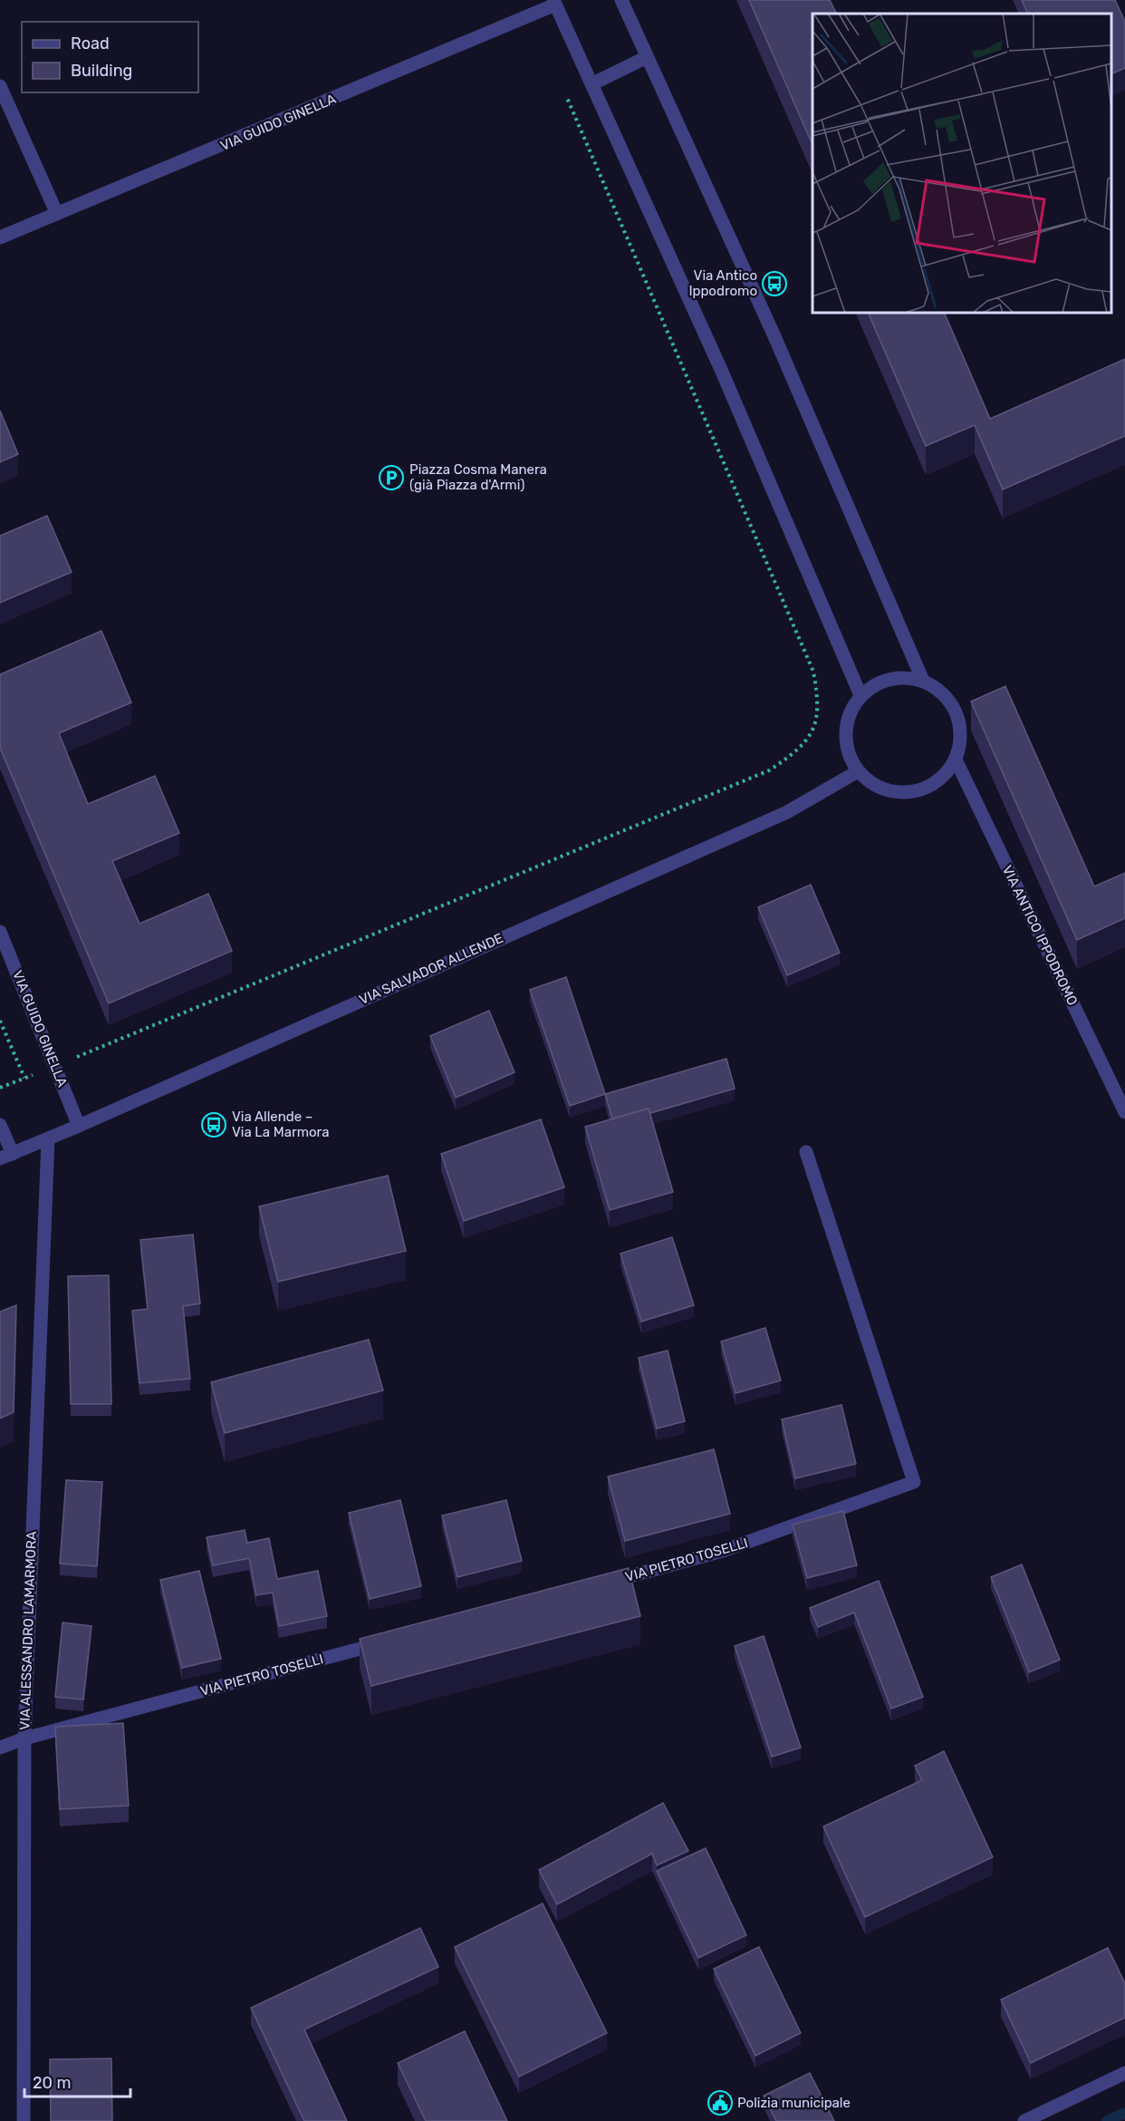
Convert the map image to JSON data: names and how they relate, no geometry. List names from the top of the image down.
{
  "streets": {
    "street": [
      "VIA GUIDO GINELLA",
      "VIA ANTICO IPPODROMO",
      "VIA SALVADOR ALLENDE",
      "VIA PIETRO TOSELLI",
      "VIA ALESSANDRO LAMARMORA"
    ]
  },
  "crossings": [
    ["VIA GUIDO GINELLA", "VIA SALVADOR ALLENDE"],
    ["VIA ANTICO IPPODROMO", "VIA SALVADOR ALLENDE"],
    ["VIA SALVADOR ALLENDE", "VIA ALESSANDRO LAMARMORA"],
    ["VIA PIETRO TOSELLI", "VIA ALESSANDRO LAMARMORA"]
  ],
  "places": {
    "bus stop": ["Via Antico Ippodromo", "Via Allende – Via La Marmora"],
    "parking": ["Piazza Cosma Manera (già Piazza d'Armi)"],
    "public building": ["Polizia municipale"]
  },
  "legend": ["Road", "Building"],
  "scale_bar": "20 m"
}
